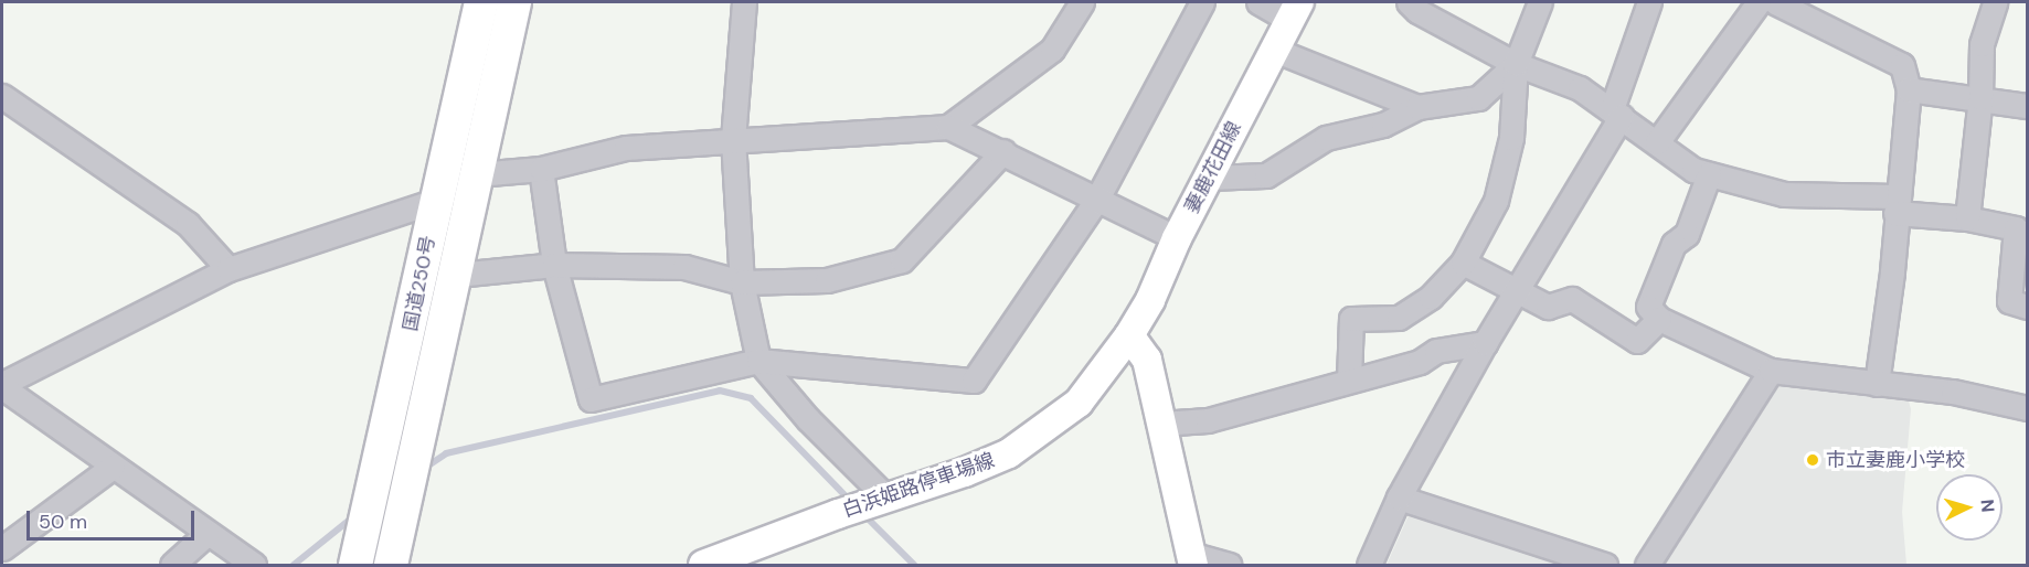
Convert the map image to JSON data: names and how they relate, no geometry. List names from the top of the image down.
{
  "streets": {
    "highway": ["国道250号"],
    "main road": ["妻鹿花田線", "白浜姫路停車場線"]
  },
  "crossings": [
    ["妻鹿花田線", "白浜姫路停車場線"]
  ],
  "places": ["市立妻鹿小学校"],
  "scale_bar": "50 m",
  "north": "right"
}
